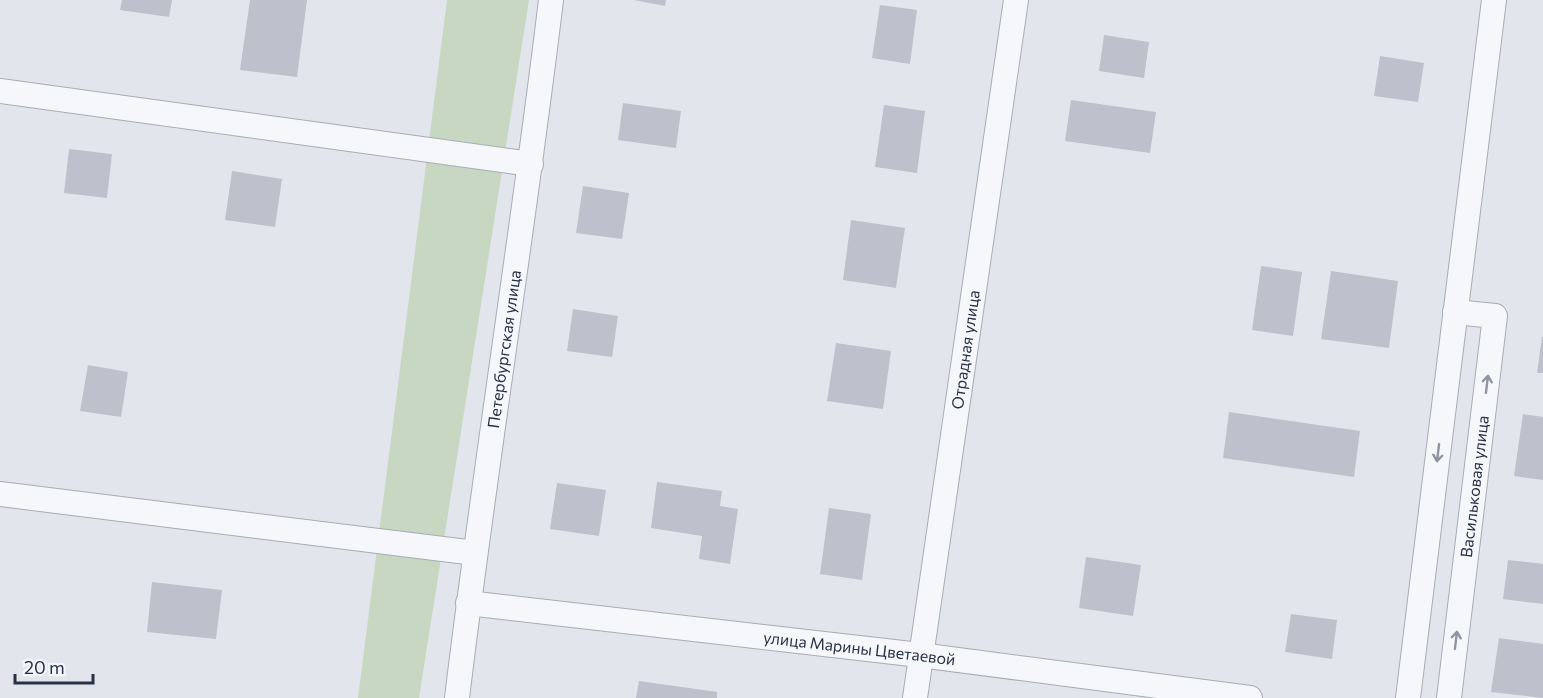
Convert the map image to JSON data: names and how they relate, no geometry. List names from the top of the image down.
{
  "streets": {
    "street": [
      "Петербургская улица",
      "Отрадная улица",
      "Васильковая улица",
      "улица Марины Цветаевой"
    ]
  },
  "crossings": [
    ["Петербургская улица", "улица Марины Цветаевой"],
    ["Отрадная улица", "улица Марины Цветаевой"]
  ],
  "scale_bar": "20 m"
}
